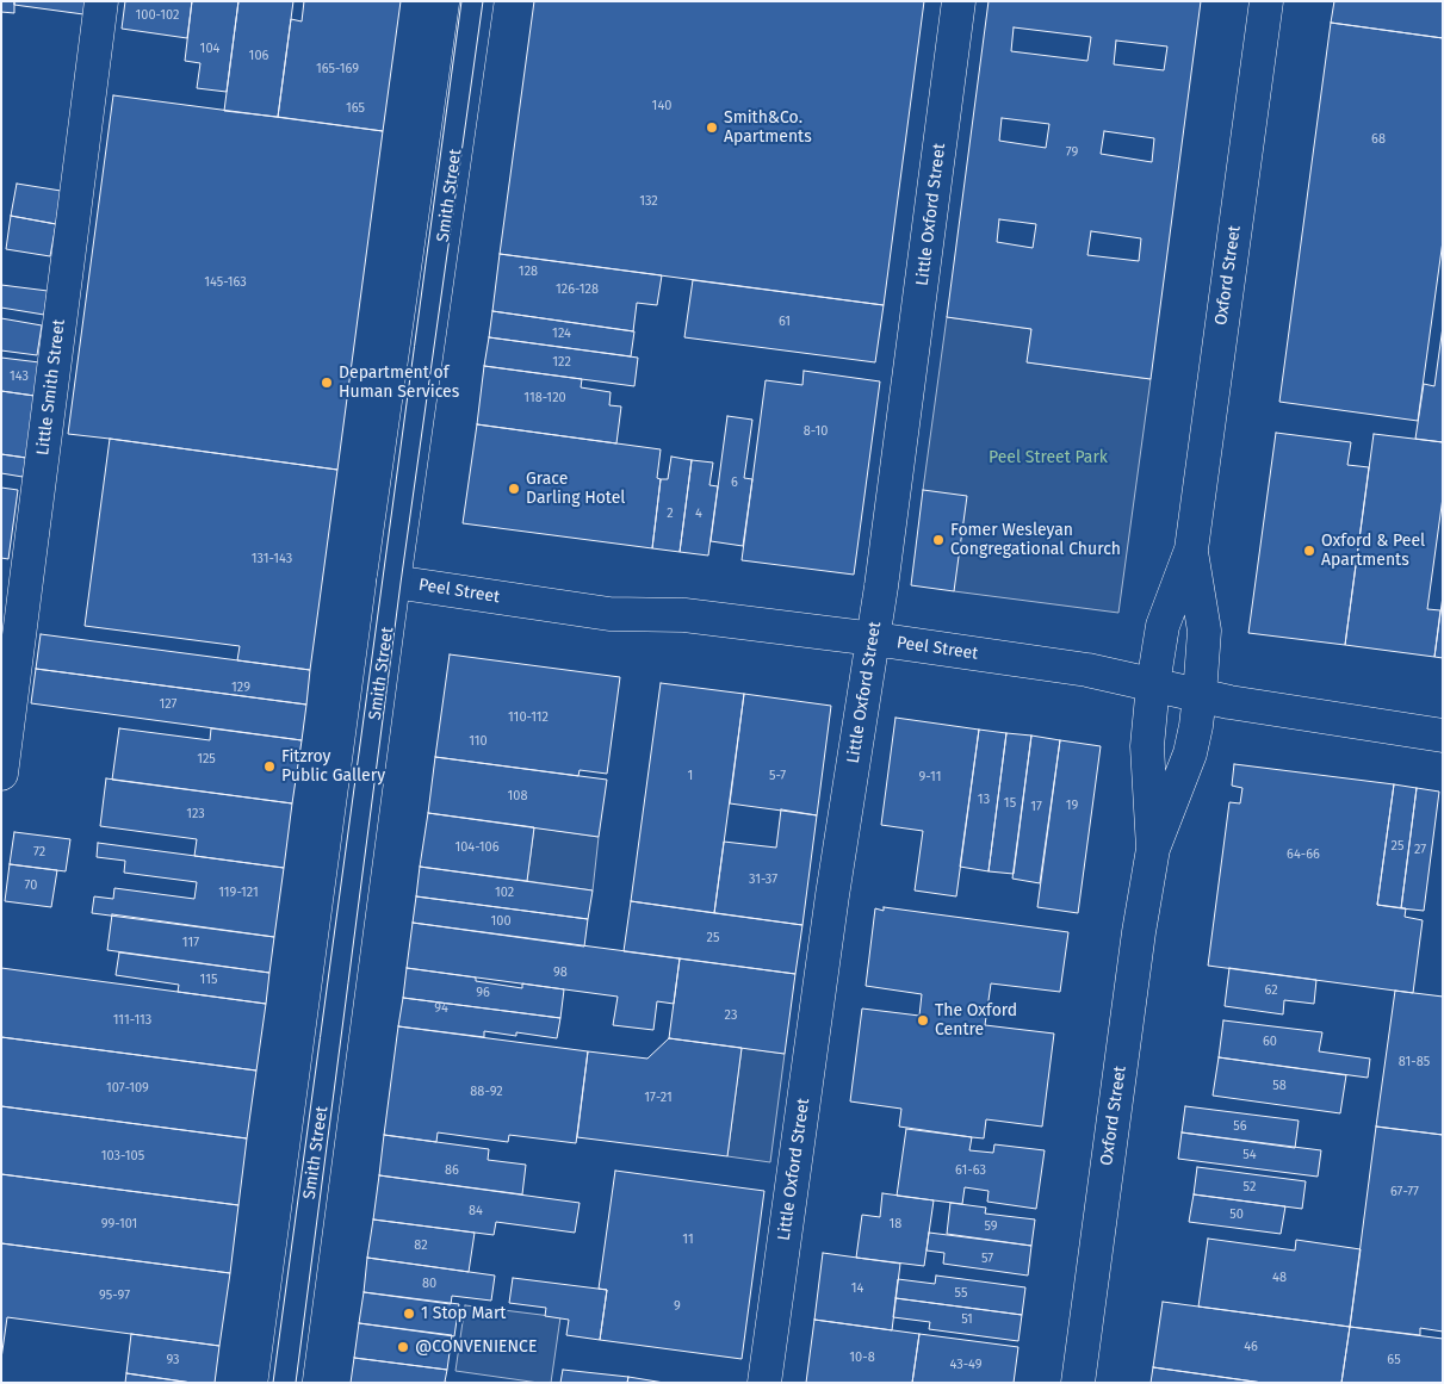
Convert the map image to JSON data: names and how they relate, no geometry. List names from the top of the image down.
{
  "streets": {
    "street": [
      "Smith Street",
      "Little Oxford Street",
      "Oxford Street",
      "Little Smith Street",
      "Peel Street"
    ]
  },
  "crossings": [
    ["Smith Street", "Peel Street"],
    ["Little Oxford Street", "Peel Street"],
    ["Oxford Street", "Peel Street"]
  ],
  "parks": ["Peel Street Park"],
  "places": [
    "Smith&Co. Apartments",
    "Department of Human Services",
    "Grace Darling Hotel",
    "Fomer Wesleyan Congregational Church",
    "Oxford & Peel Apartments",
    "Fitzroy Public Gallery",
    "The Oxford Centre",
    "1 Stop Mart",
    "@CONVENIENCE"
  ],
  "house_numbers": [
    "100-102",
    "104",
    "106",
    "165-169",
    "140",
    "165",
    "68",
    "79",
    "132",
    "128",
    "145-163",
    "126-128",
    "61",
    "124",
    "122",
    "143",
    "118-120",
    "8-10",
    "6",
    "2",
    "4",
    "131-143",
    "129",
    "127",
    "110-112",
    "110",
    "125",
    "1",
    "5-7",
    "9-11",
    "108",
    "13",
    "15",
    "19",
    "17",
    "123",
    "25",
    "104-106",
    "27",
    "72",
    "64-66",
    "31-37",
    "70",
    "119-121",
    "102",
    "100",
    "25",
    "117",
    "98",
    "115",
    "62",
    "96",
    "94",
    "23",
    "111-113",
    "60",
    "81-85",
    "58",
    "107-109",
    "88-92",
    "17-21",
    "56",
    "54",
    "103-105",
    "86",
    "61-63",
    "52",
    "67-77",
    "84",
    "50",
    "99-101",
    "18",
    "59",
    "11",
    "82",
    "57",
    "48",
    "80",
    "14",
    "55",
    "95-97",
    "9",
    "51",
    "46",
    "10-8",
    "93",
    "65",
    "43-49"
  ]
}
